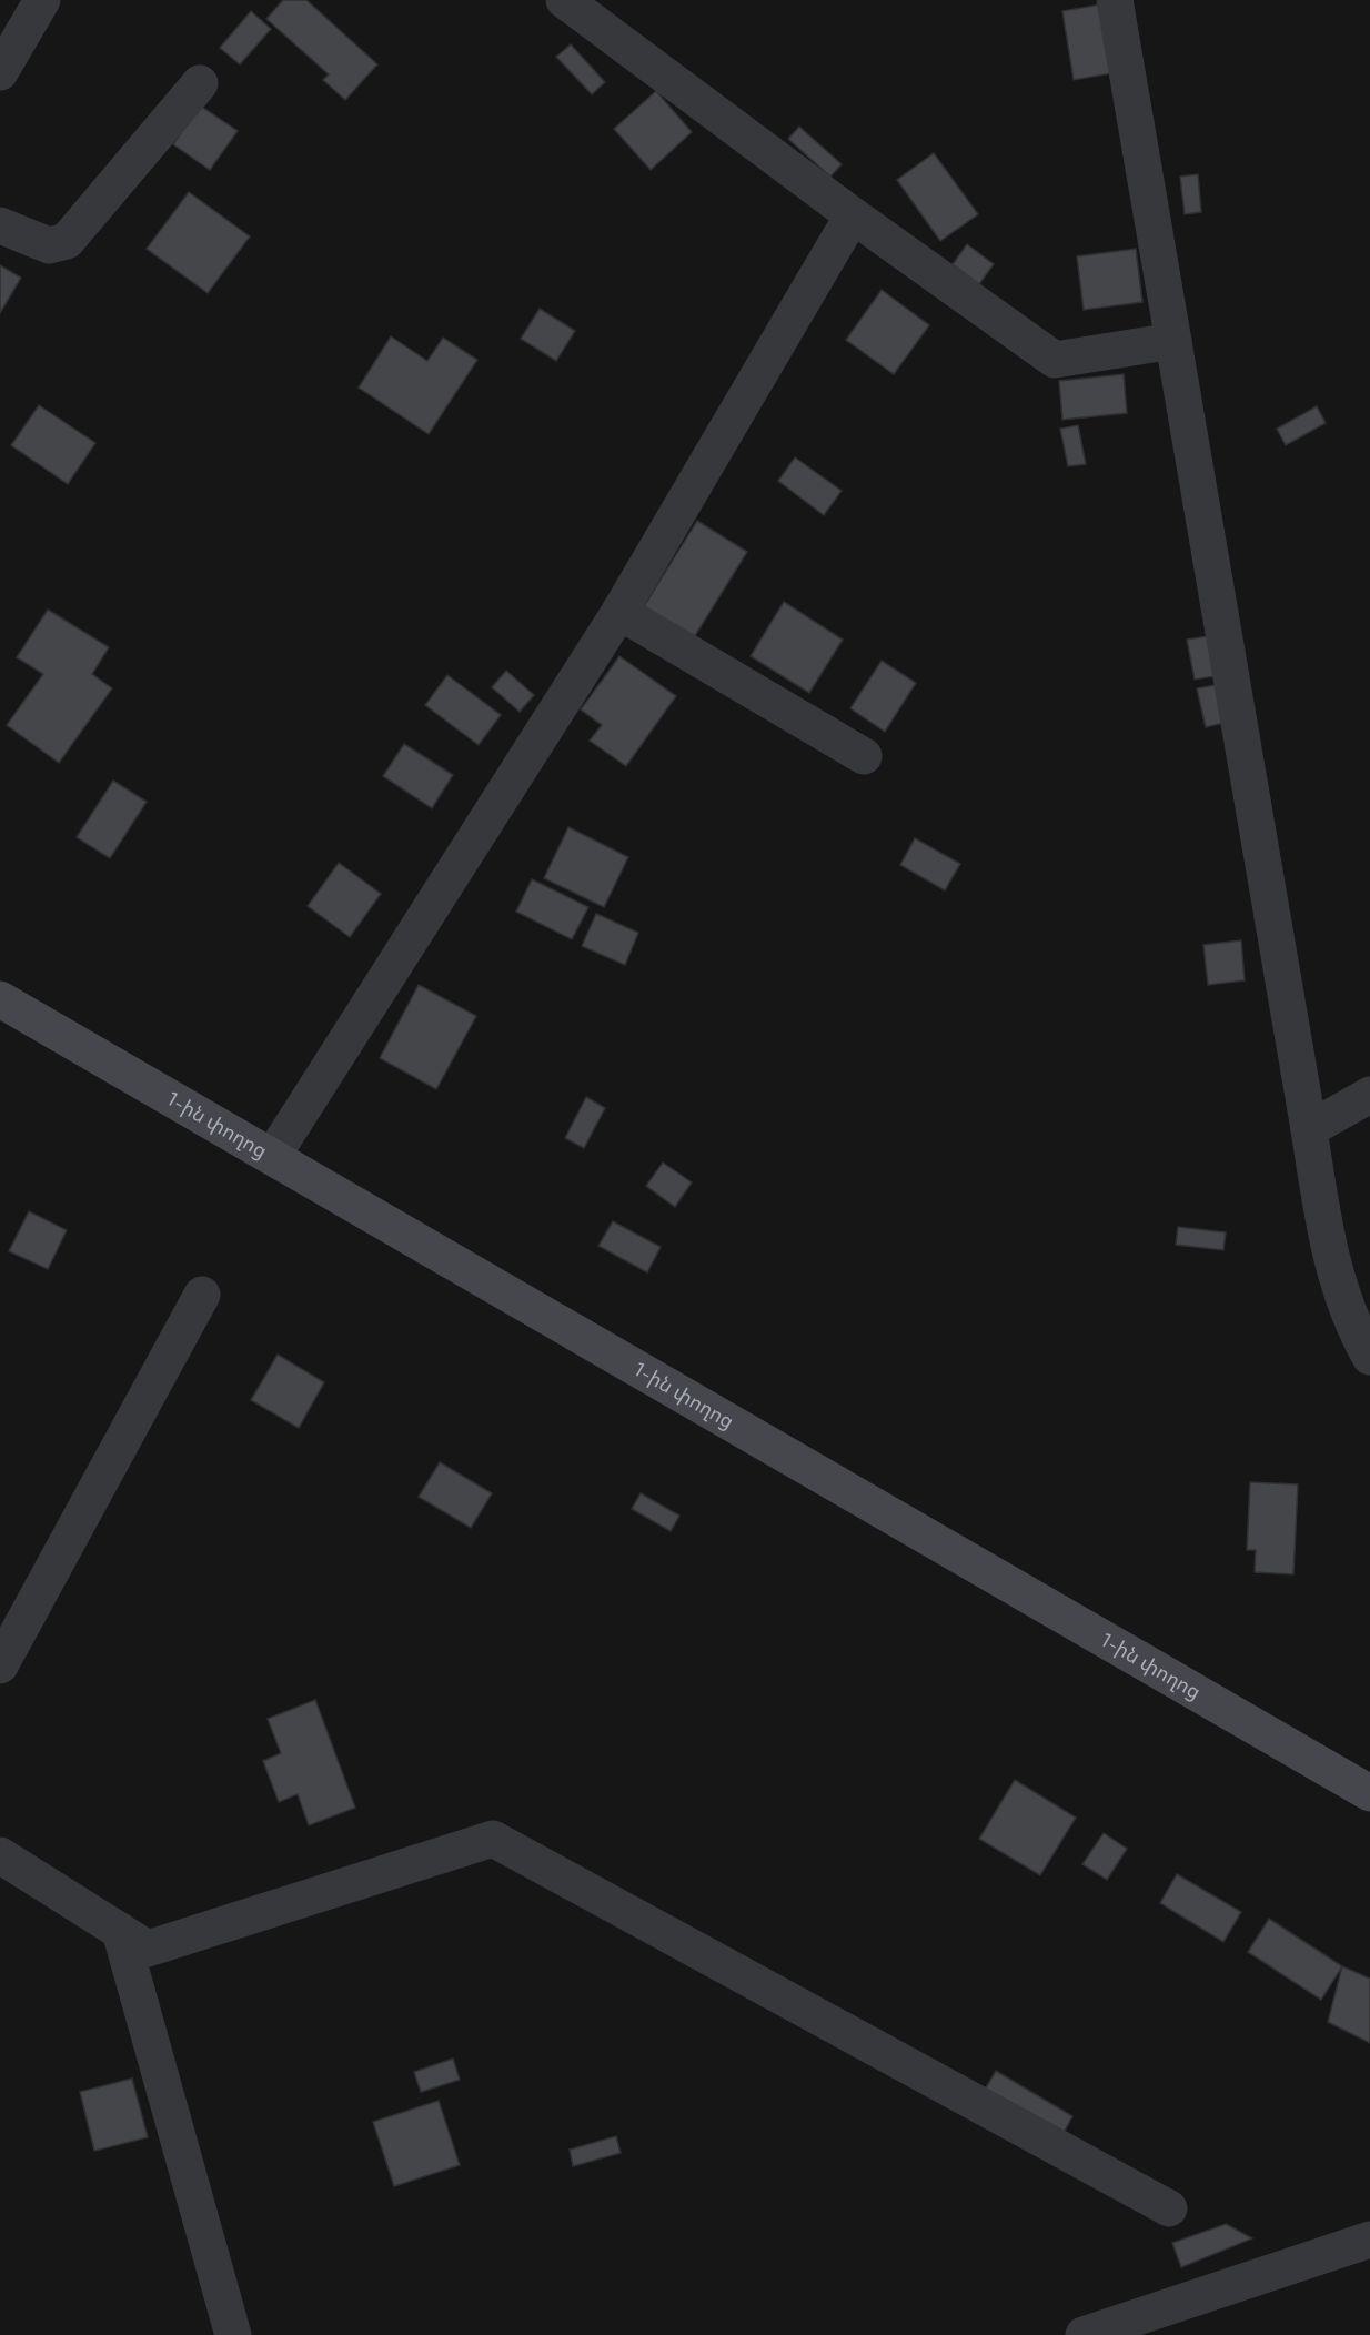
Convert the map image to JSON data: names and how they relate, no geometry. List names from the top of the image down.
{
  "streets": {
    "main road": ["1-ին փողոց"]
  }
}
